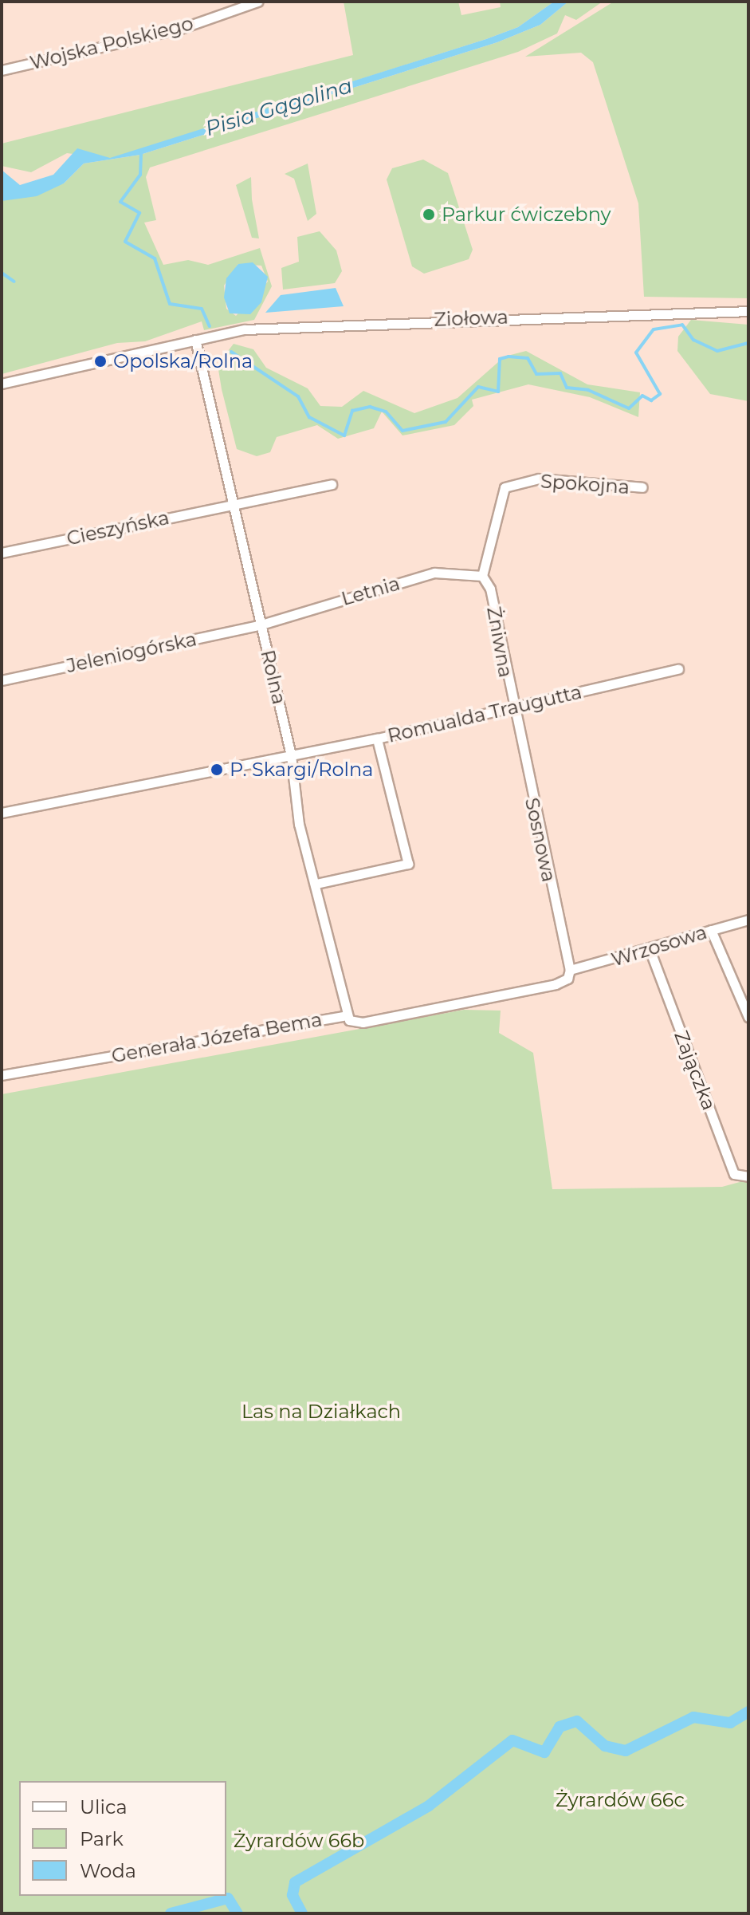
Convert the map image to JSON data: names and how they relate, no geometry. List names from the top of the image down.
{
  "streets": {
    "street": [
      "Wojska Polskiego",
      "Ziołowa",
      "Spokojna",
      "Cieszyńska",
      "Letnia",
      "Żniwna",
      "Jeleniogórska",
      "Rolna",
      "Romualda Traugutta",
      "Sosnowa",
      "Wrzosowa",
      "Generała Józefa Bema",
      "Zajączka"
    ]
  },
  "crossings": [
    ["Ziołowa", "Rolna"],
    ["Spokojna", "Letnia"],
    ["Spokojna", "Żniwna"],
    ["Cieszyńska", "Rolna"],
    ["Letnia", "Żniwna"],
    ["Letnia", "Jeleniogórska"],
    ["Letnia", "Rolna"],
    ["Żniwna", "Romualda Traugutta"],
    ["Żniwna", "Sosnowa"],
    ["Jeleniogórska", "Rolna"],
    ["Rolna", "Romualda Traugutta"],
    ["Rolna", "Generała Józefa Bema"],
    ["Romualda Traugutta", "Sosnowa"],
    ["Sosnowa", "Wrzosowa"],
    ["Sosnowa", "Generała Józefa Bema"],
    ["Wrzosowa", "Generała Józefa Bema"],
    ["Wrzosowa", "Zajączka"]
  ],
  "water": ["Pisia Gągolina"],
  "parks": ["Las na Działkach", "Żyrardów 66c", "Żyrardów 66b"],
  "places": ["Parkur ćwiczebny", "Opolska/Rolna", "P. Skargi/Rolna"],
  "legend": ["Ulica", "Park", "Woda"]
}
